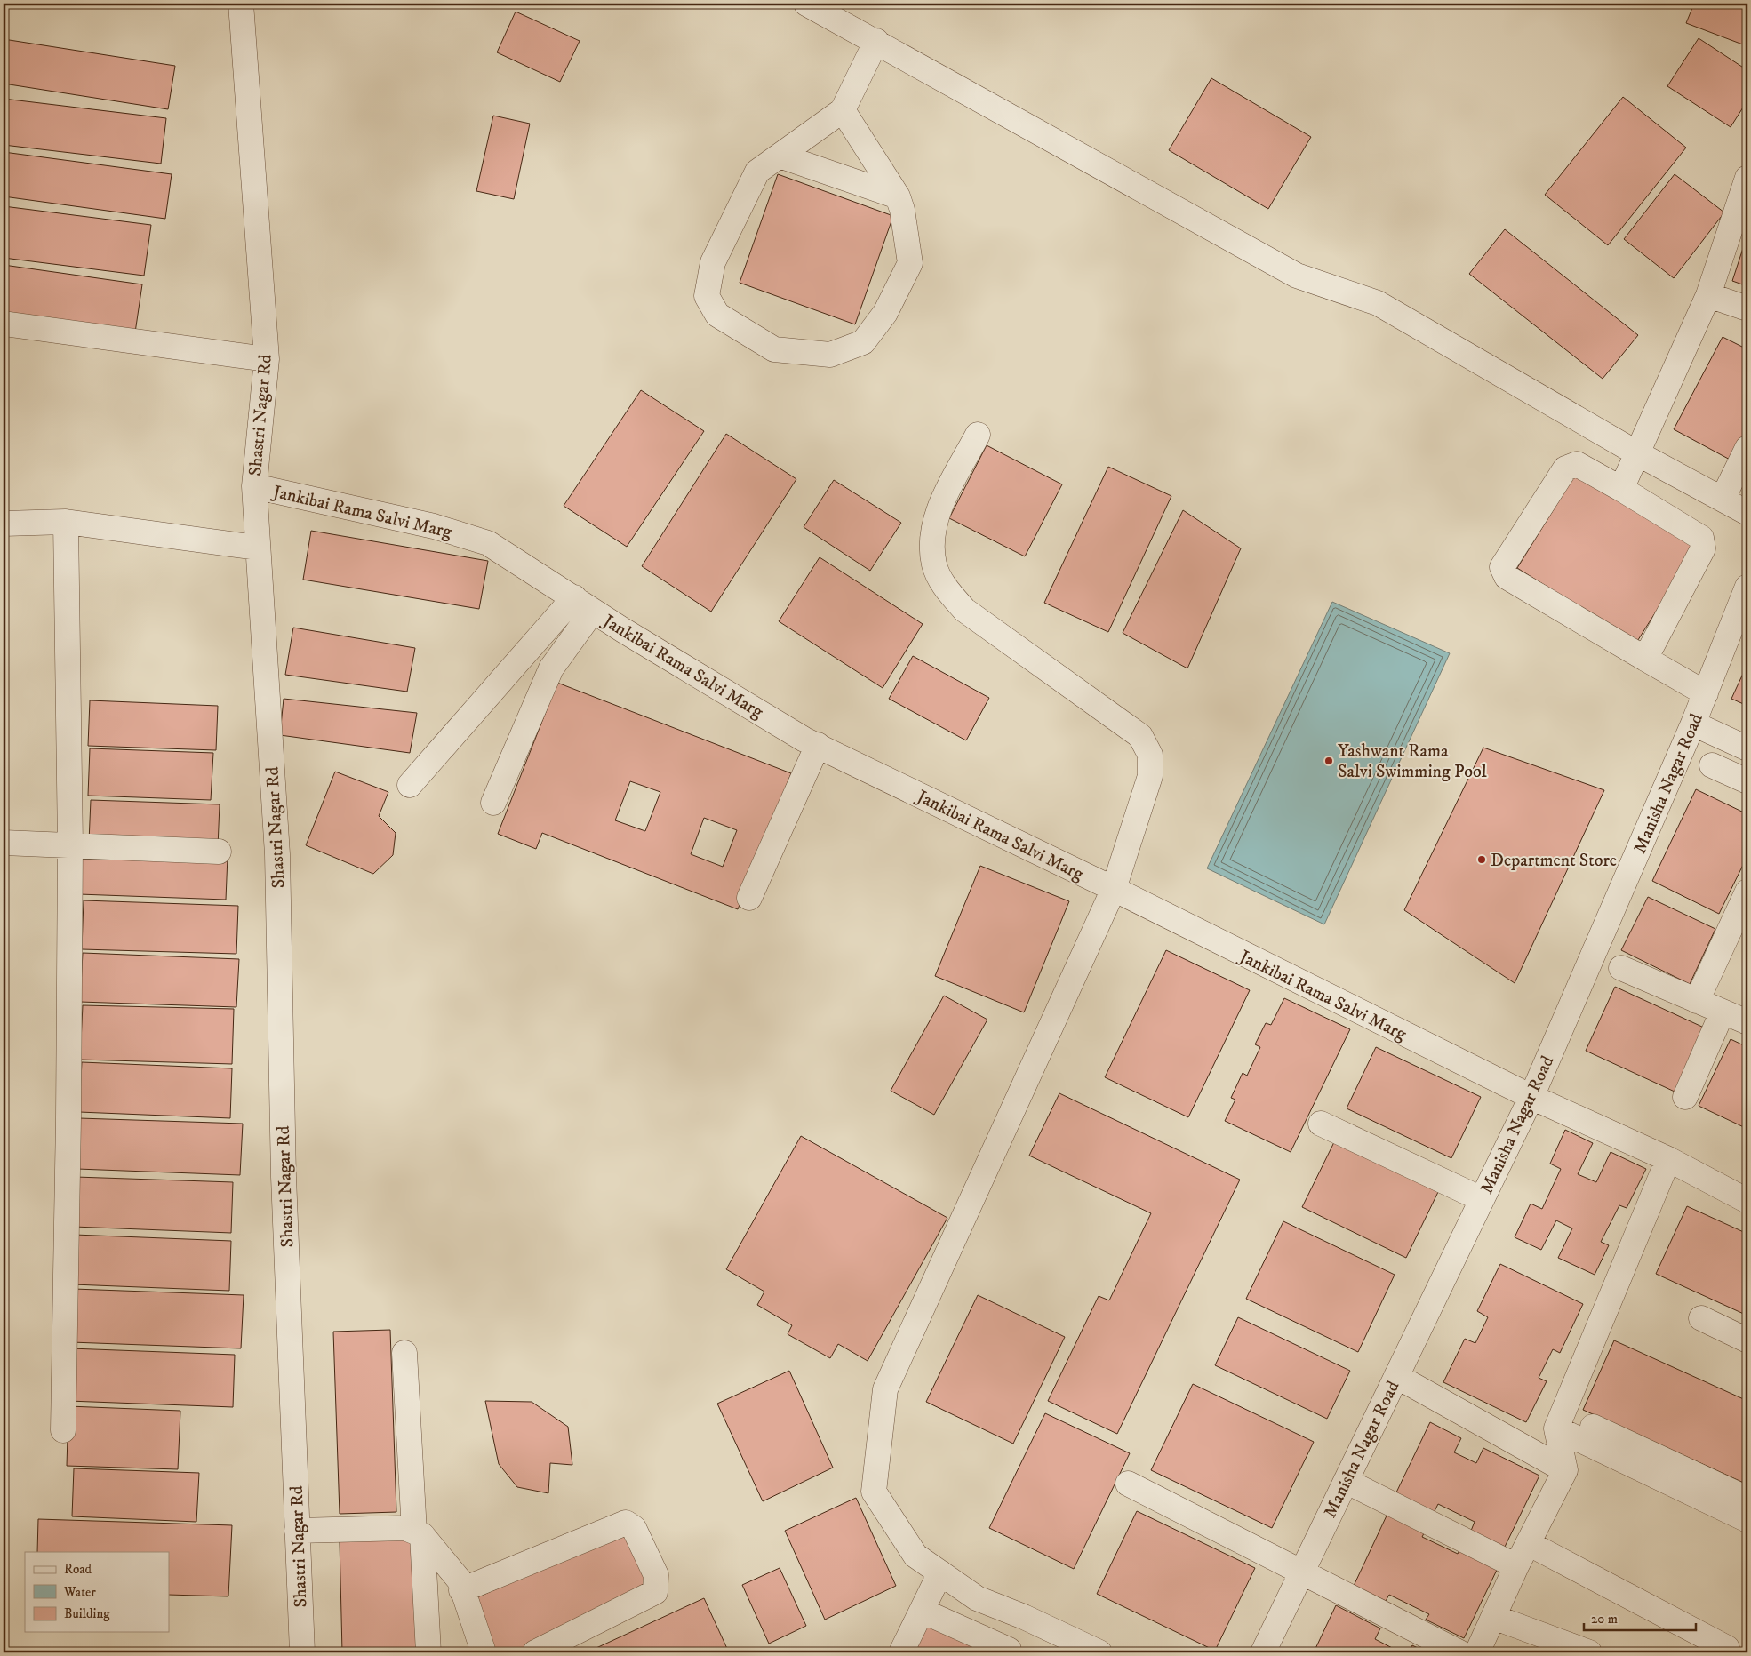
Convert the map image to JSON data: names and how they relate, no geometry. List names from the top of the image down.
{
  "streets": {
    "street": ["Shastri Nagar Rd", "Jankibai Rama Salvi Marg", "Manisha Nagar Road"]
  },
  "crossings": [
    ["Shastri Nagar Rd", "Jankibai Rama Salvi Marg"],
    ["Jankibai Rama Salvi Marg", "Manisha Nagar Road"]
  ],
  "places": ["Yashwant Rama Salvi Swimming Pool", "Department Store"],
  "legend": ["Road", "Water", "Building"],
  "scale_bar": "20 m"
}
